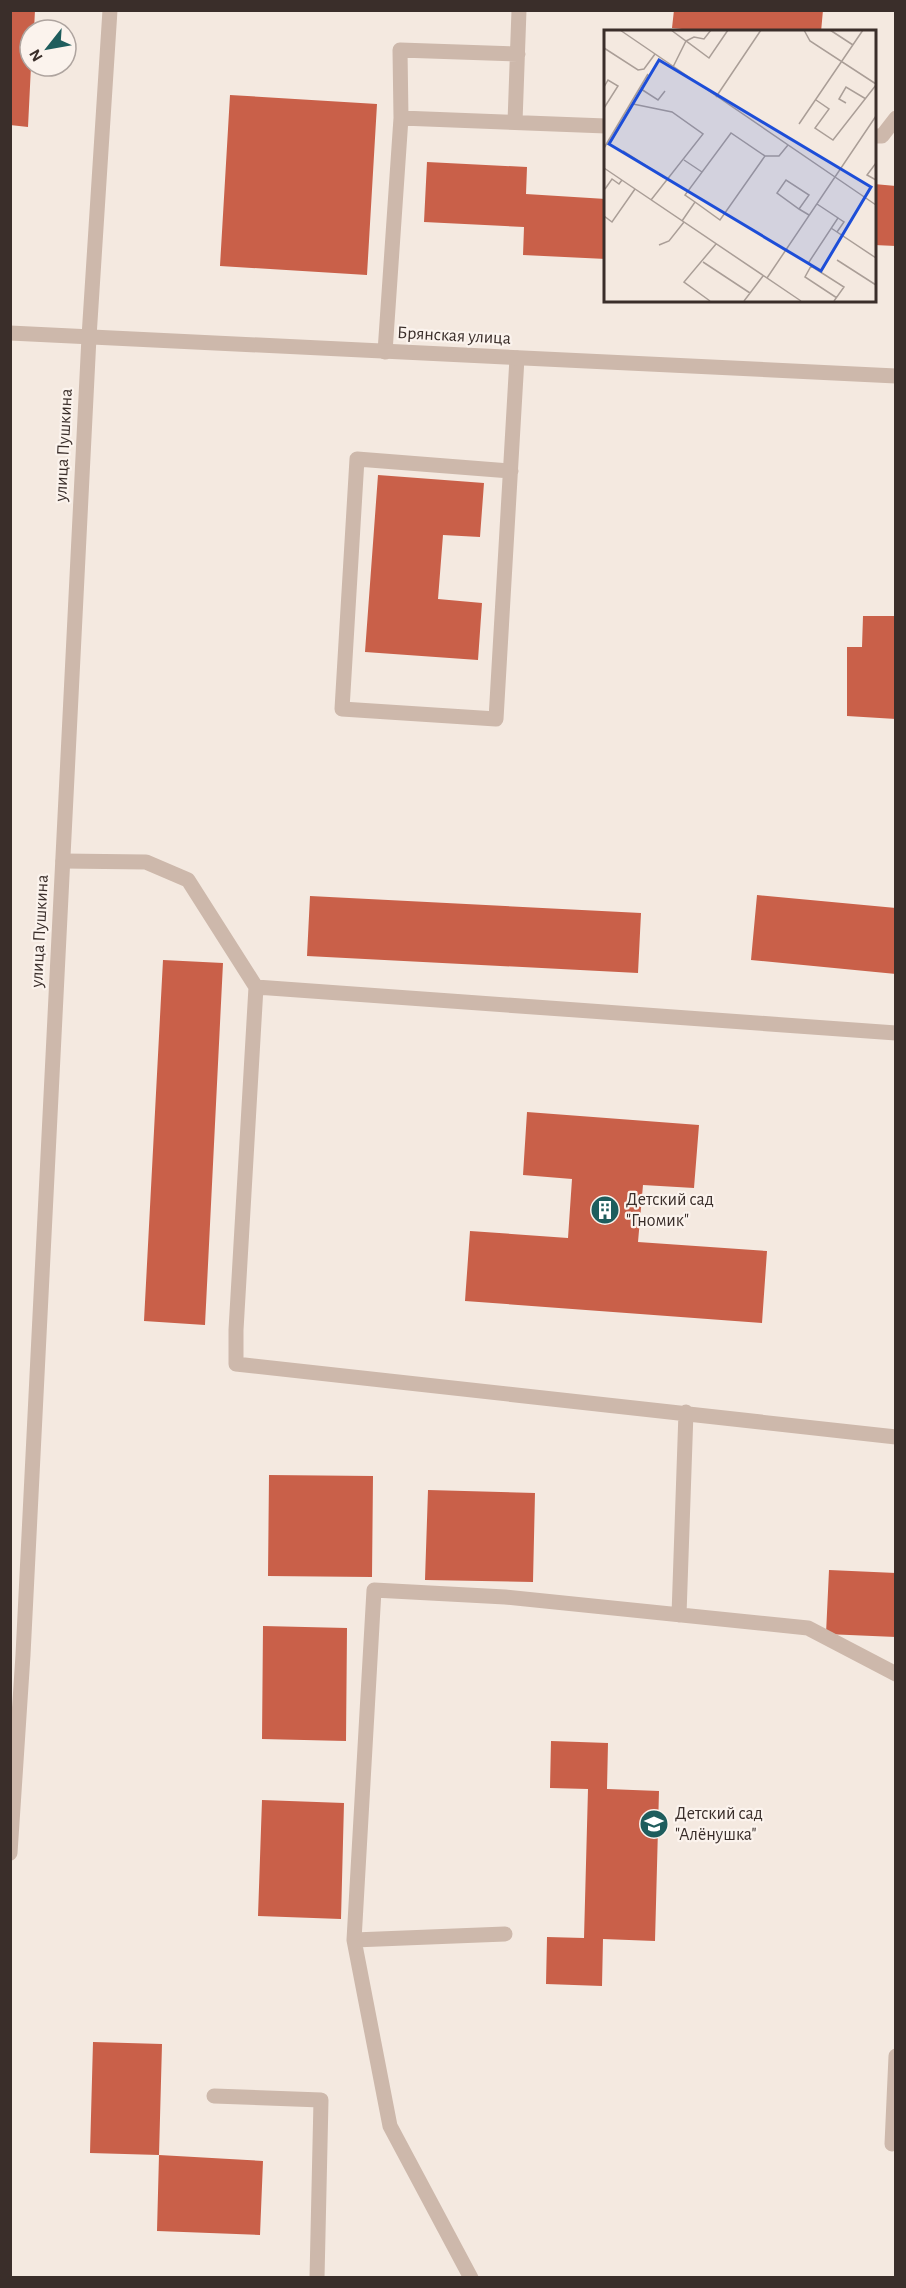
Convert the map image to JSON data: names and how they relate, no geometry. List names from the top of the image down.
{
  "streets": {
    "street": ["Брянская улица", "улица Пушкина"]
  },
  "crossings": [
    ["Брянская улица", "улица Пушкина"]
  ],
  "places": {
    "building": ["Детский сад \"Гномик\""],
    "school or university": ["Детский сад \"Алёнушка\""]
  },
  "north": "bottom left"
}
